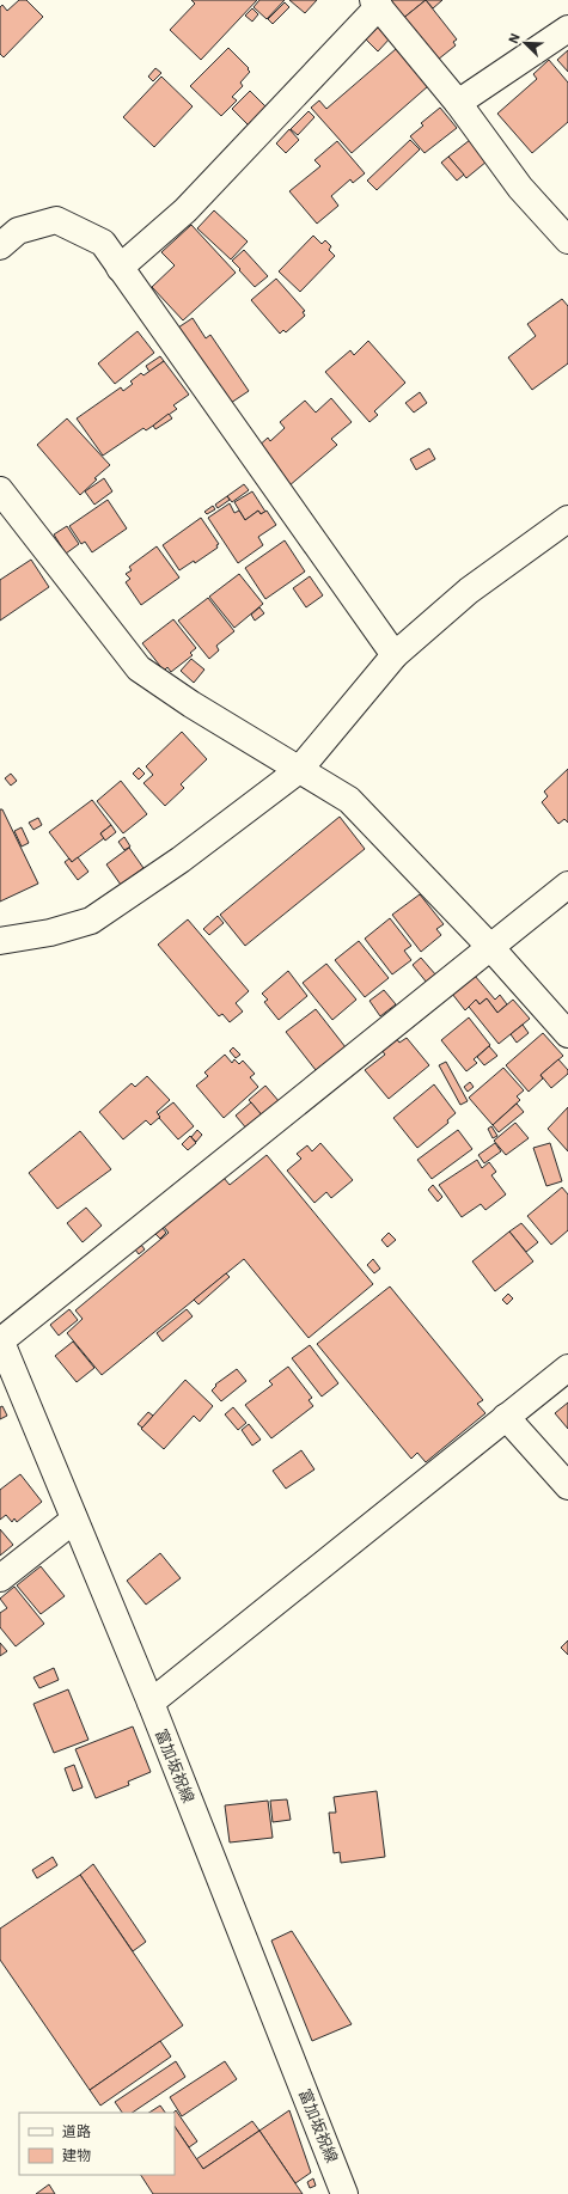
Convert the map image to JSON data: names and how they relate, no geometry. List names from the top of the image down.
{
  "streets": {
    "street": ["富加坂祝線"]
  },
  "legend": ["道路", "建物"],
  "north": "top left"
}
